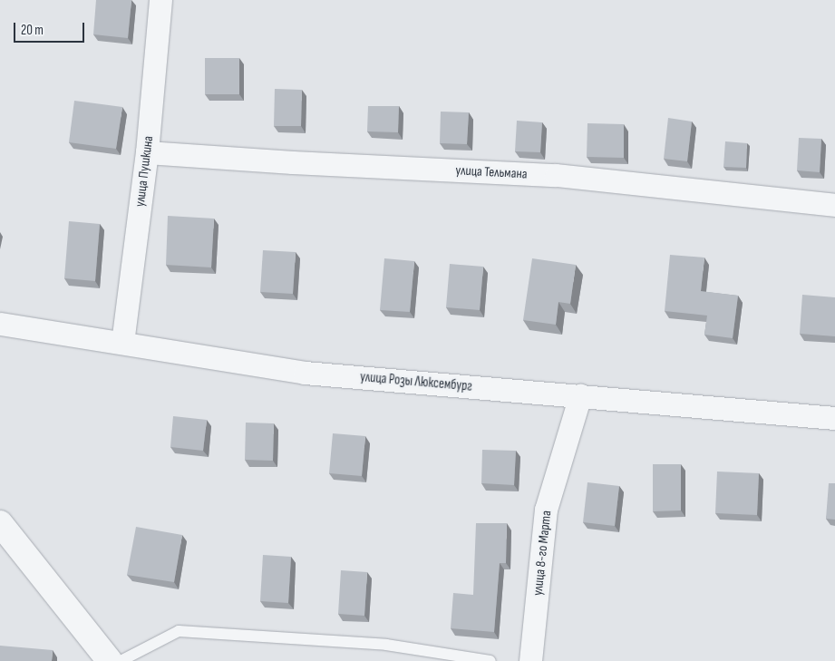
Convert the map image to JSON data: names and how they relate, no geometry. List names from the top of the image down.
{
  "streets": {
    "street": [
      "улица Пушкина",
      "улица Тельмана",
      "улица Розы Люксембург",
      "улица 8-го Марта"
    ]
  },
  "crossings": [
    ["улица Пушкина", "улица Тельмана"],
    ["улица Пушкина", "улица Розы Люксембург"],
    ["улица Розы Люксембург", "улица 8-го Марта"]
  ],
  "scale_bar": "20 m"
}
